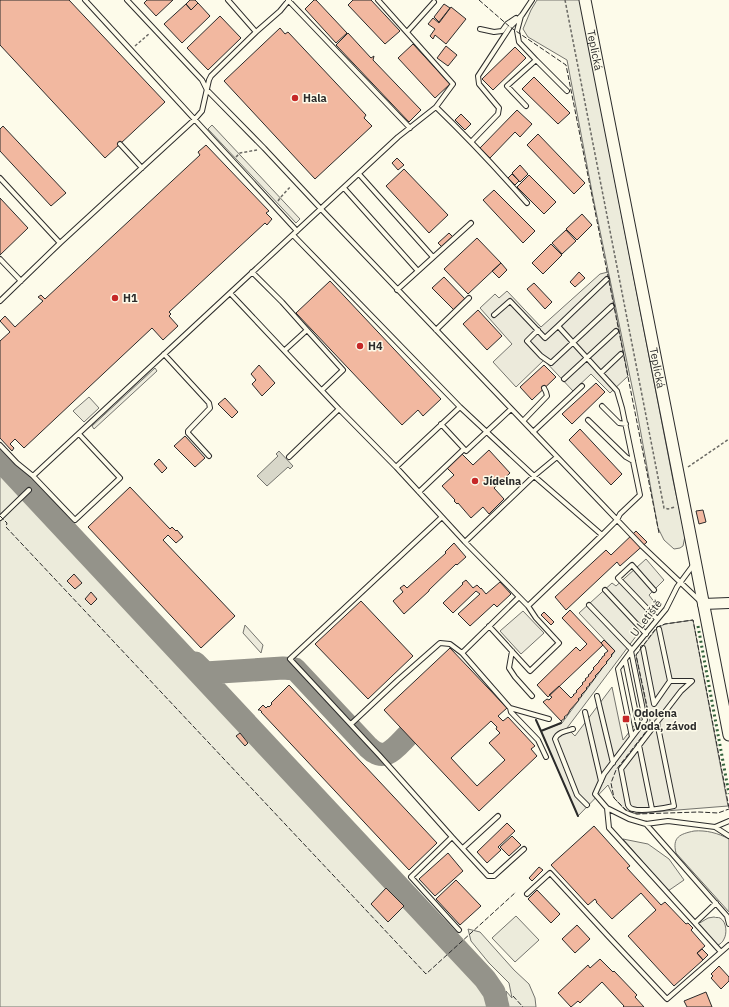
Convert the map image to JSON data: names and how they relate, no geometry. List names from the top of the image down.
{
  "streets": {
    "main road": ["Teplická"],
    "lane": ["U Letiště"]
  },
  "crossings": [
    ["Teplická", "U Letiště"]
  ],
  "places": {
    "other": [
      "Hala",
      "H1",
      "H4",
      "Jídelna"
    ],
    "transit": ["Odolena Voda, závod"]
  }
}
